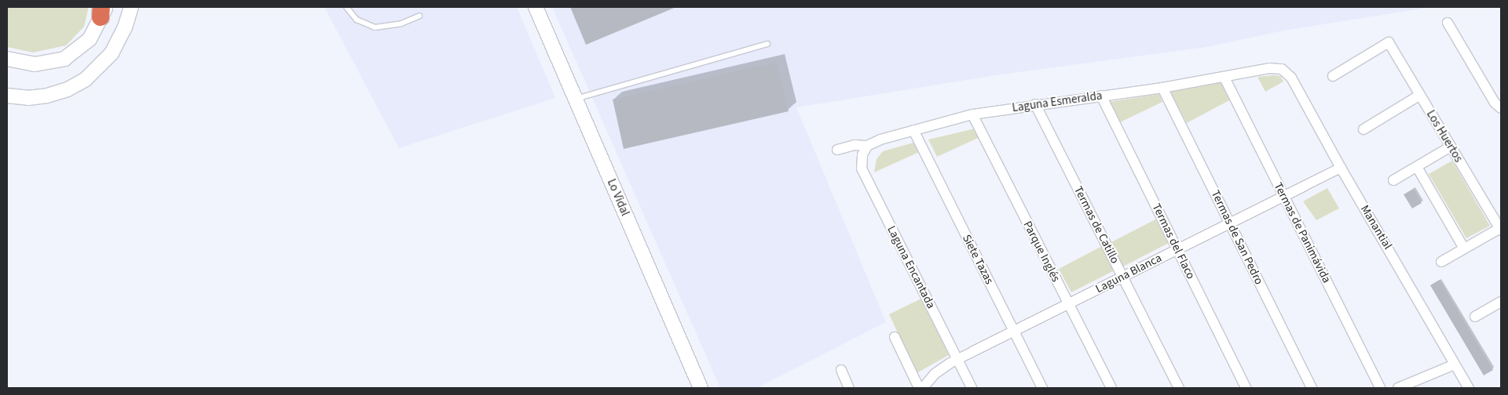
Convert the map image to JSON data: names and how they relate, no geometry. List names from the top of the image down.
{
  "streets": {
    "main road": ["Lo Vidal"],
    "street": [
      "Laguna Esmeralda",
      "Los Huertos",
      "Termas de Catillo",
      "Manantial",
      "Termas de Panimávida",
      "Termas de San Pedro",
      "Termas del Flaco",
      "Parque Inglés",
      "Siete Tazas",
      "Laguna Encantada",
      "Laguna Blanca"
    ]
  },
  "crossings": [
    ["Laguna Esmeralda", "Termas de Catillo"],
    ["Laguna Esmeralda", "Manantial"],
    ["Laguna Esmeralda", "Termas de Panimávida"],
    ["Laguna Esmeralda", "Termas de San Pedro"],
    ["Laguna Esmeralda", "Termas del Flaco"],
    ["Laguna Esmeralda", "Parque Inglés"],
    ["Laguna Esmeralda", "Siete Tazas"],
    ["Laguna Esmeralda", "Laguna Encantada"],
    ["Termas de Catillo", "Laguna Blanca"],
    ["Manantial", "Laguna Blanca"],
    ["Termas de Panimávida", "Laguna Blanca"],
    ["Termas de San Pedro", "Laguna Blanca"],
    ["Termas del Flaco", "Laguna Blanca"],
    ["Parque Inglés", "Laguna Blanca"],
    ["Siete Tazas", "Laguna Blanca"],
    ["Laguna Encantada", "Laguna Blanca"]
  ]
}
